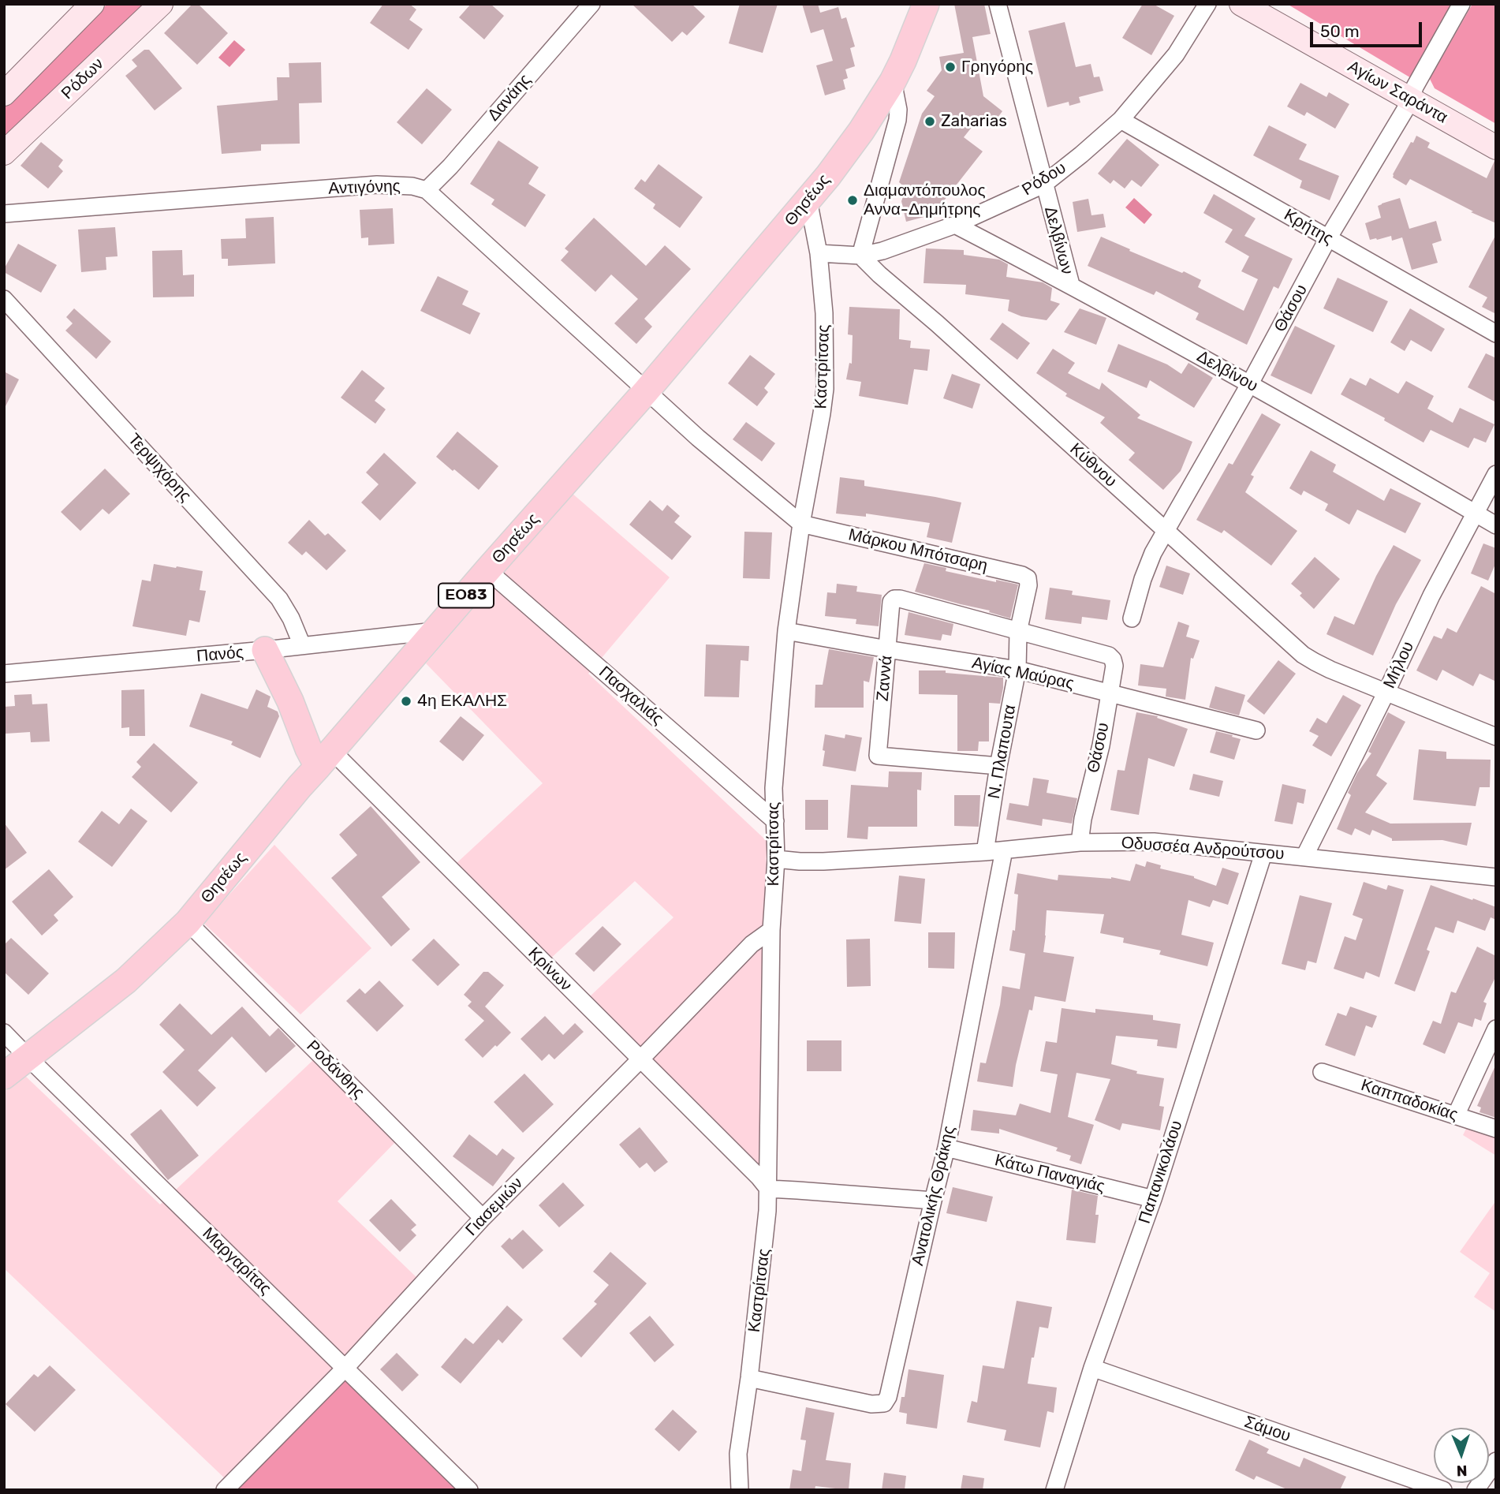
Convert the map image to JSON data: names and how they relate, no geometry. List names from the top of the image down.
{
  "streets": {
    "main road": [
      "Ρόδων",
      "Αγίων Σαράντα",
      "Θησέως",
      "ΕΟ83"
    ],
    "street": [
      "Δανάης",
      "Ρόδου",
      "Αντιγόνης",
      "Κρήτης",
      "Δελβίνων",
      "Θάσου",
      "Καστρίτσας",
      "Δελβίνου",
      "Κύθνου",
      "Τερψιχόρης",
      "Μάρκου Μπότσαρη",
      "Πανός",
      "Μήλου",
      "Αγίας Μαύρας",
      "Ζαννά",
      "Πασχαλιάς",
      "Ν. Πλαπουτα",
      "Οδυσσέα Ανδρούτσου",
      "Κρίνων",
      "Ροδάνθης",
      "Καππαδοκίας",
      "Παπανικολάου",
      "Κάτω Παναγιάς",
      "Ανατολικής Θράκης",
      "Γιασεμιών",
      "Μαργαρίτας",
      "Σάμου"
    ]
  },
  "crossings": [
    ["Αγίων Σαράντα", "Θάσου"],
    ["Δανάης", "Αντιγόνης"],
    ["Ρόδου", "Κρήτης"],
    ["Ρόδου", "Δελβίνων"],
    ["Ρόδου", "Καστρίτσας"],
    ["Ρόδου", "Δελβίνου"],
    ["Ρόδου", "Κύθνου"],
    ["Θησέως", "Καστρίτσας"],
    ["Θησέως", "Πανός"],
    ["Θησέως", "Πασχαλιάς"],
    ["Θησέως", "Κρίνων"],
    ["Θησέως", "Ροδάνθης"],
    ["Θησέως", "Μαργαρίτας"],
    ["Κρήτης", "Θάσου"],
    ["Δελβίνων", "Δελβίνου"],
    ["Θάσου", "Δελβίνου"],
    ["Θάσου", "Κύθνου"],
    ["Θάσου", "Αγίας Μαύρας"],
    ["Θάσου", "Ζαννά"],
    ["Θάσου", "Ν. Πλαπουτα"],
    ["Θάσου", "Οδυσσέα Ανδρούτσου"],
    ["Καστρίτσας", "Μάρκου Μπότσαρη"],
    ["Καστρίτσας", "Αγίας Μαύρας"],
    ["Καστρίτσας", "Πασχαλιάς"],
    ["Καστρίτσας", "Οδυσσέα Ανδρούτσου"],
    ["Καστρίτσας", "Κρίνων"],
    ["Καστρίτσας", "Ανατολικής Θράκης"],
    ["Καστρίτσας", "Γιασεμιών"],
    ["Δελβίνου", "Μήλου"],
    ["Κύθνου", "Μήλου"],
    ["Τερψιχόρης", "Πανός"],
    ["Μάρκου Μπότσαρη", "Ν. Πλαπουτα"],
    ["Μήλου", "Οδυσσέα Ανδρούτσου"],
    ["Αγίας Μαύρας", "Ζαννά"],
    ["Αγίας Μαύρας", "Ν. Πλαπουτα"],
    ["Ζαννά", "Ν. Πλαπουτα"],
    ["Ν. Πλαπουτα", "Οδυσσέα Ανδρούτσου"],
    ["Οδυσσέα Ανδρούτσου", "Παπανικολάου"],
    ["Οδυσσέα Ανδρούτσου", "Ανατολικής Θράκης"],
    ["Κρίνων", "Γιασεμιών"],
    ["Ροδάνθης", "Γιασεμιών"],
    ["Παπανικολάου", "Κάτω Παναγιάς"],
    ["Παπανικολάου", "Σάμου"],
    ["Κάτω Παναγιάς", "Ανατολικής Θράκης"],
    ["Γιασεμιών", "Μαργαρίτας"]
  ],
  "places": [
    "Γρηγόρης",
    "Zaharias",
    "Διαμαντόπουλος Αννα-Δημήτρης",
    "4η ΕΚΑΛΗΣ"
  ],
  "scale_bar": "50 m",
  "north": "bottom"
}
